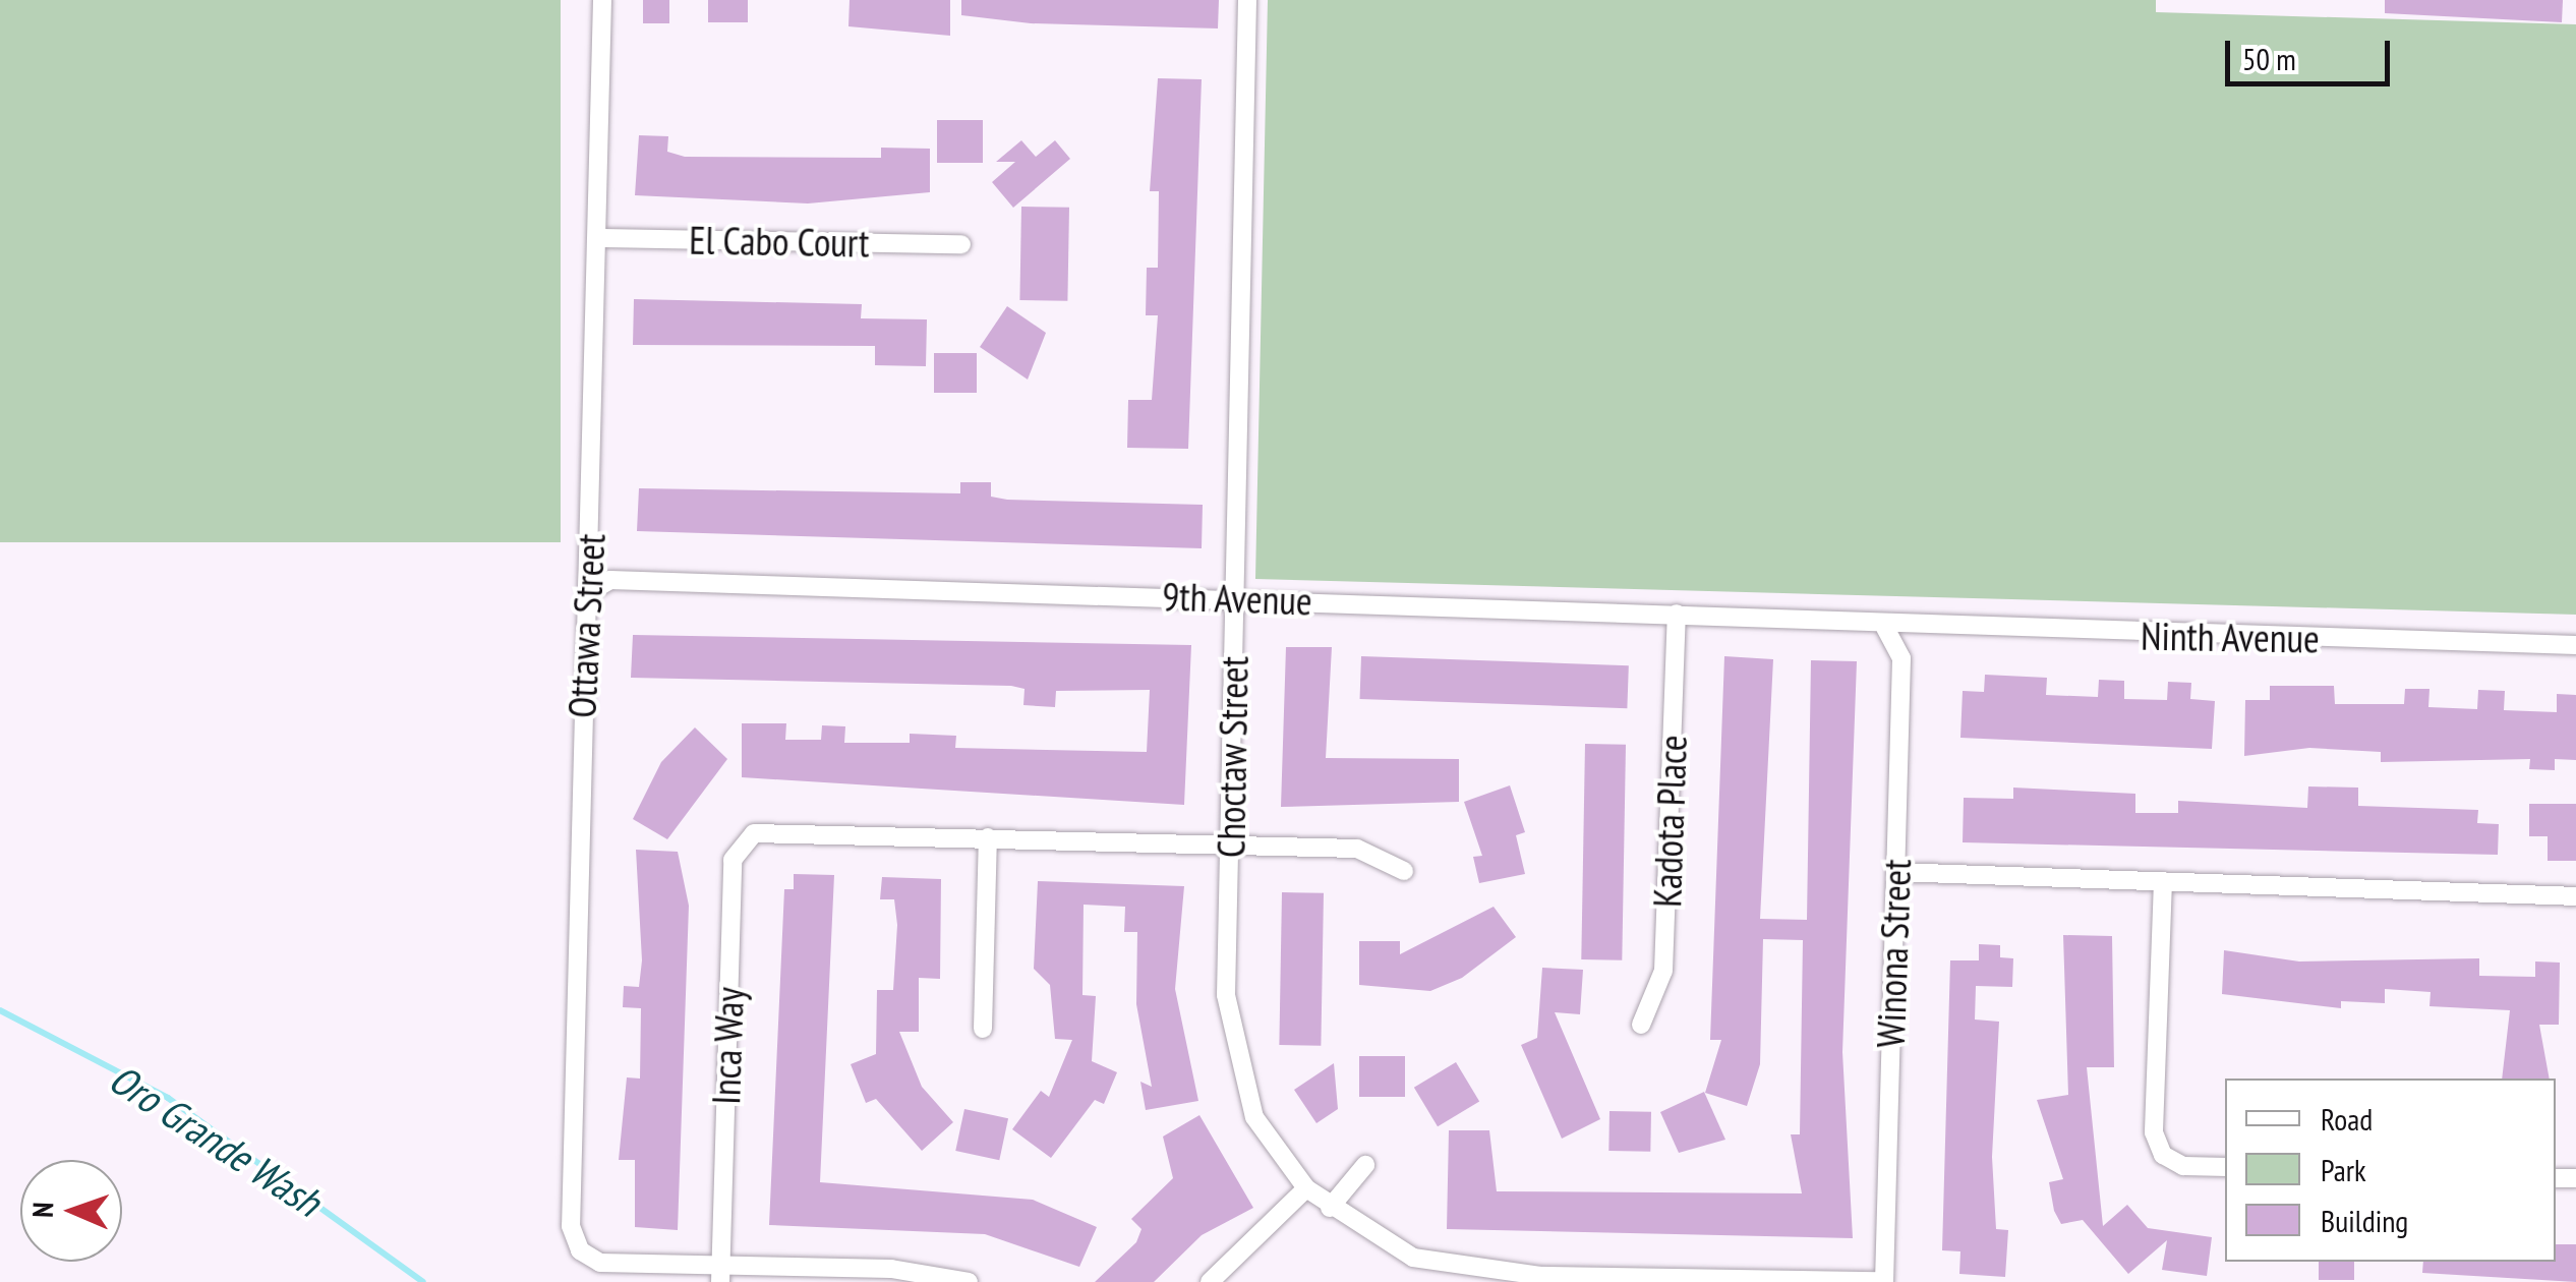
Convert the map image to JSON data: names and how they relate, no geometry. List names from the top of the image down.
{
  "streets": {
    "street": [
      "El Cabo Court",
      "9th Avenue",
      "Ottawa Street",
      "Ninth Avenue",
      "Choctaw Street",
      "Kadota Place",
      "Winona Street",
      "Inca Way"
    ]
  },
  "crossings": [
    ["El Cabo Court", "Ottawa Street"],
    ["9th Avenue", "Ottawa Street"],
    ["9th Avenue", "Ninth Avenue"],
    ["9th Avenue", "Choctaw Street"],
    ["9th Avenue", "Kadota Place"],
    ["9th Avenue", "Winona Street"],
    ["Ottawa Street", "Inca Way"],
    ["Ninth Avenue", "Winona Street"],
    ["Choctaw Street", "Winona Street"]
  ],
  "water": ["Oro Grande Wash"],
  "legend": ["Road", "Park", "Building"],
  "scale_bar": "50 m",
  "north": "left"
}
